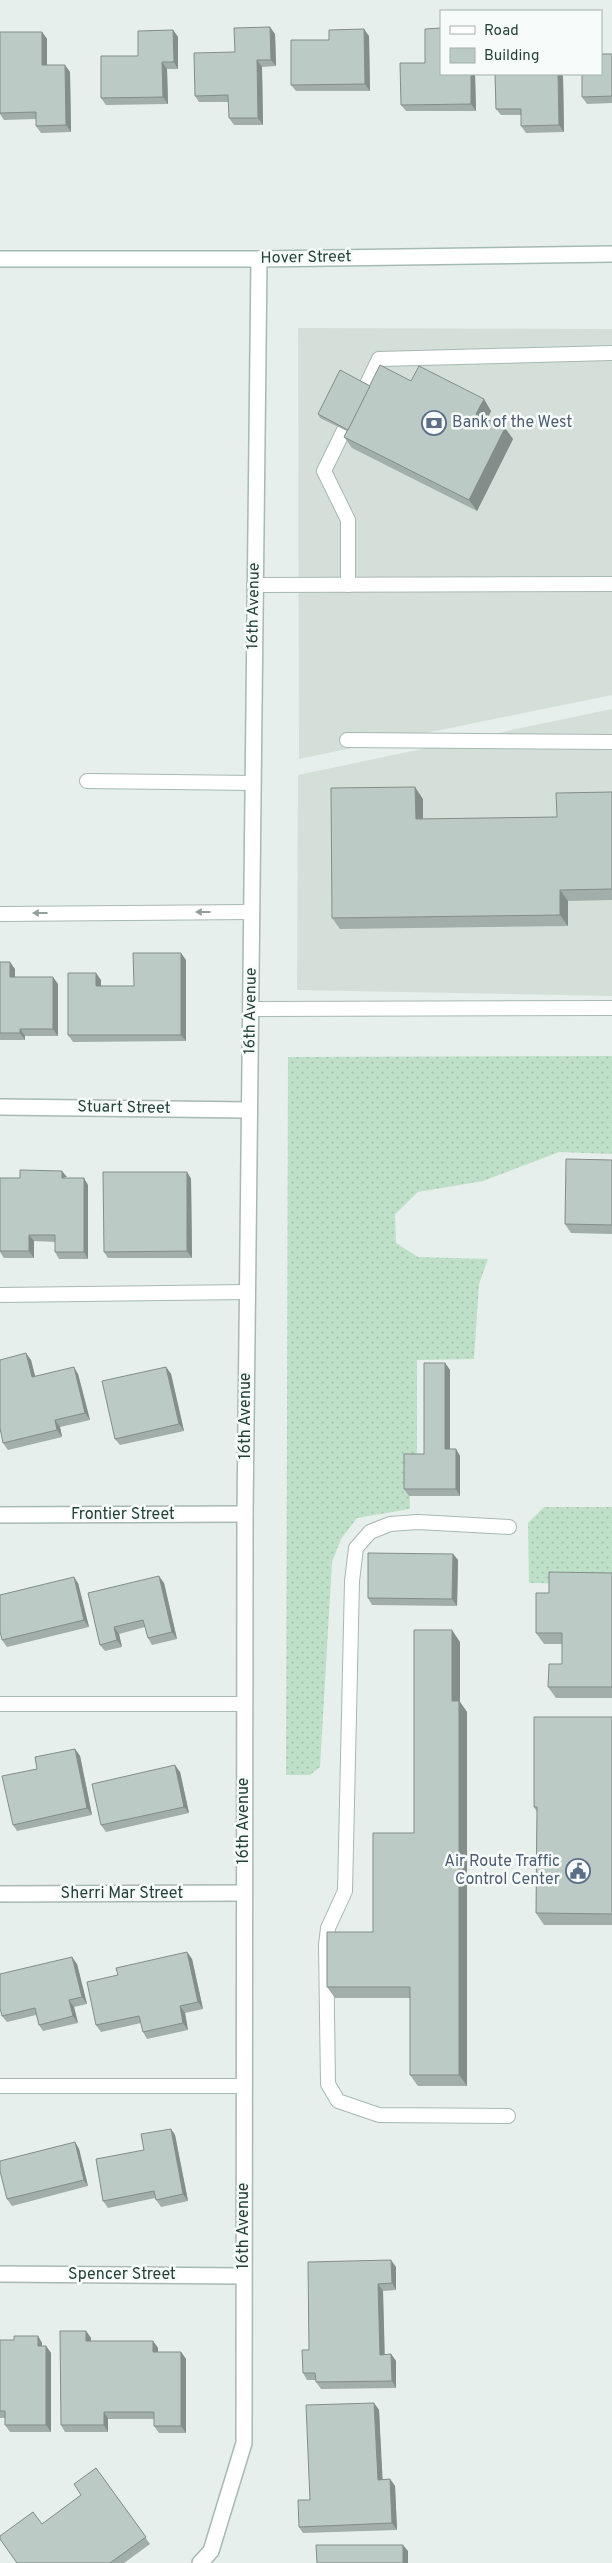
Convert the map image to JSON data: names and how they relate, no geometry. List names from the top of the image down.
{
  "streets": {
    "street": [
      "Hover Street",
      "16th Avenue",
      "Stuart Street",
      "Frontier Street",
      "Sherri Mar Street",
      "Spencer Street"
    ]
  },
  "crossings": [
    ["Hover Street", "16th Avenue"],
    ["16th Avenue", "Stuart Street"],
    ["16th Avenue", "Frontier Street"],
    ["16th Avenue", "Sherri Mar Street"],
    ["16th Avenue", "Spencer Street"]
  ],
  "places": {
    "bank": ["Bank of the West"],
    "public building": ["Air Route Traffic Control Center"]
  },
  "legend": ["Road", "Building"]
}
